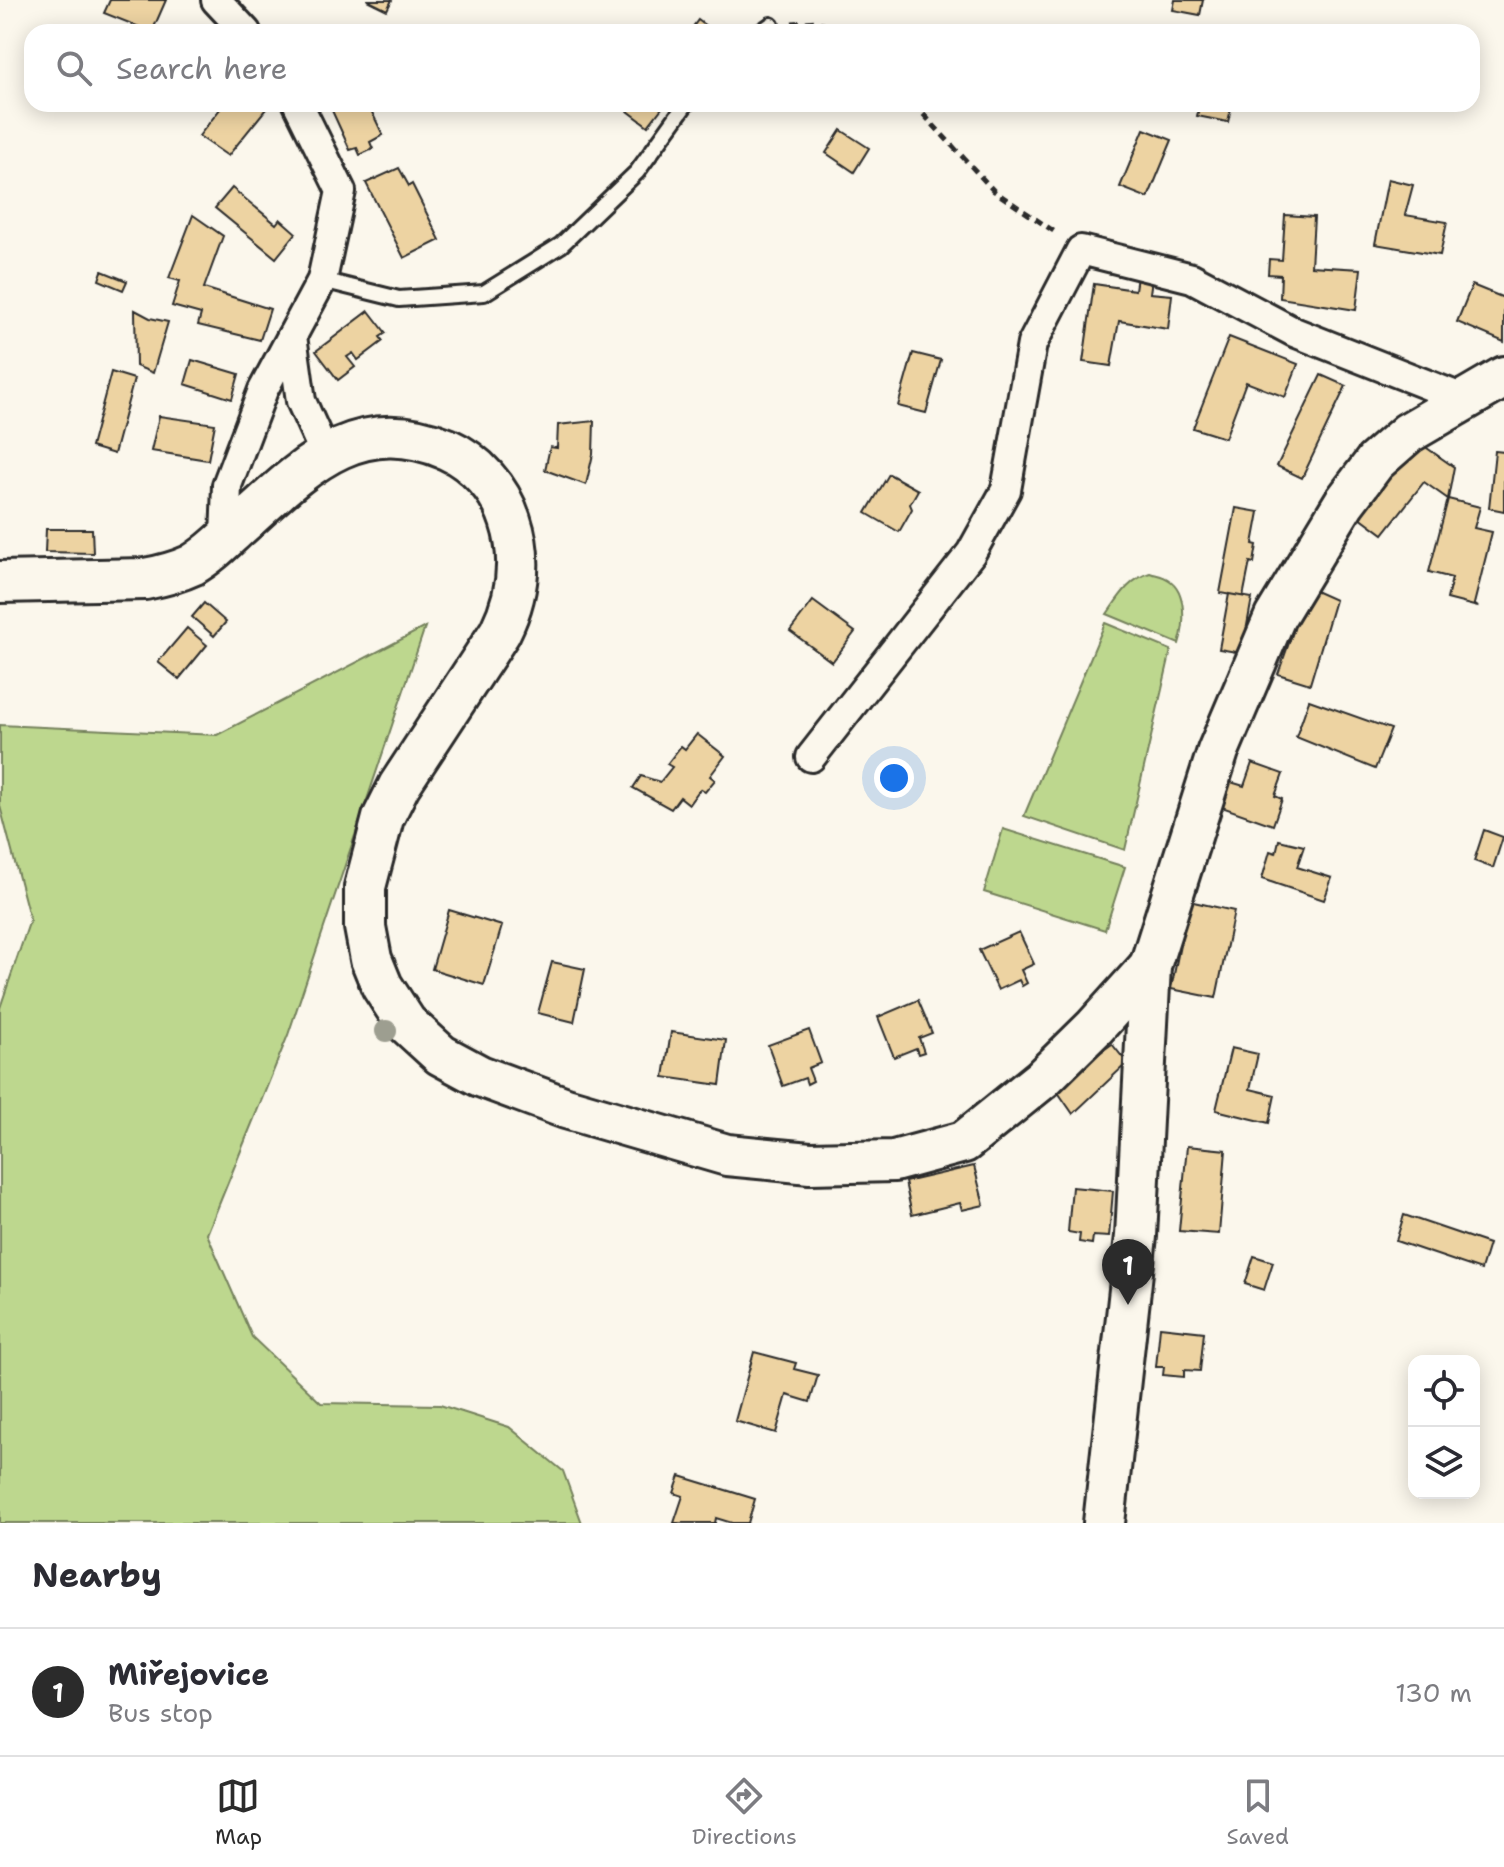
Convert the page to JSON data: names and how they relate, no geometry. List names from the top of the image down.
{
  "page": {
    "search": "Search here",
    "pins": "1",
    "heading": "Nearby",
    "list": [
      {
        "mark": "1",
        "name": "Miřejovice",
        "note": "Bus stop",
        "value": "130 m"
      }
    ],
    "nav": ["Map", "Directions", "Saved"]
  }
}
